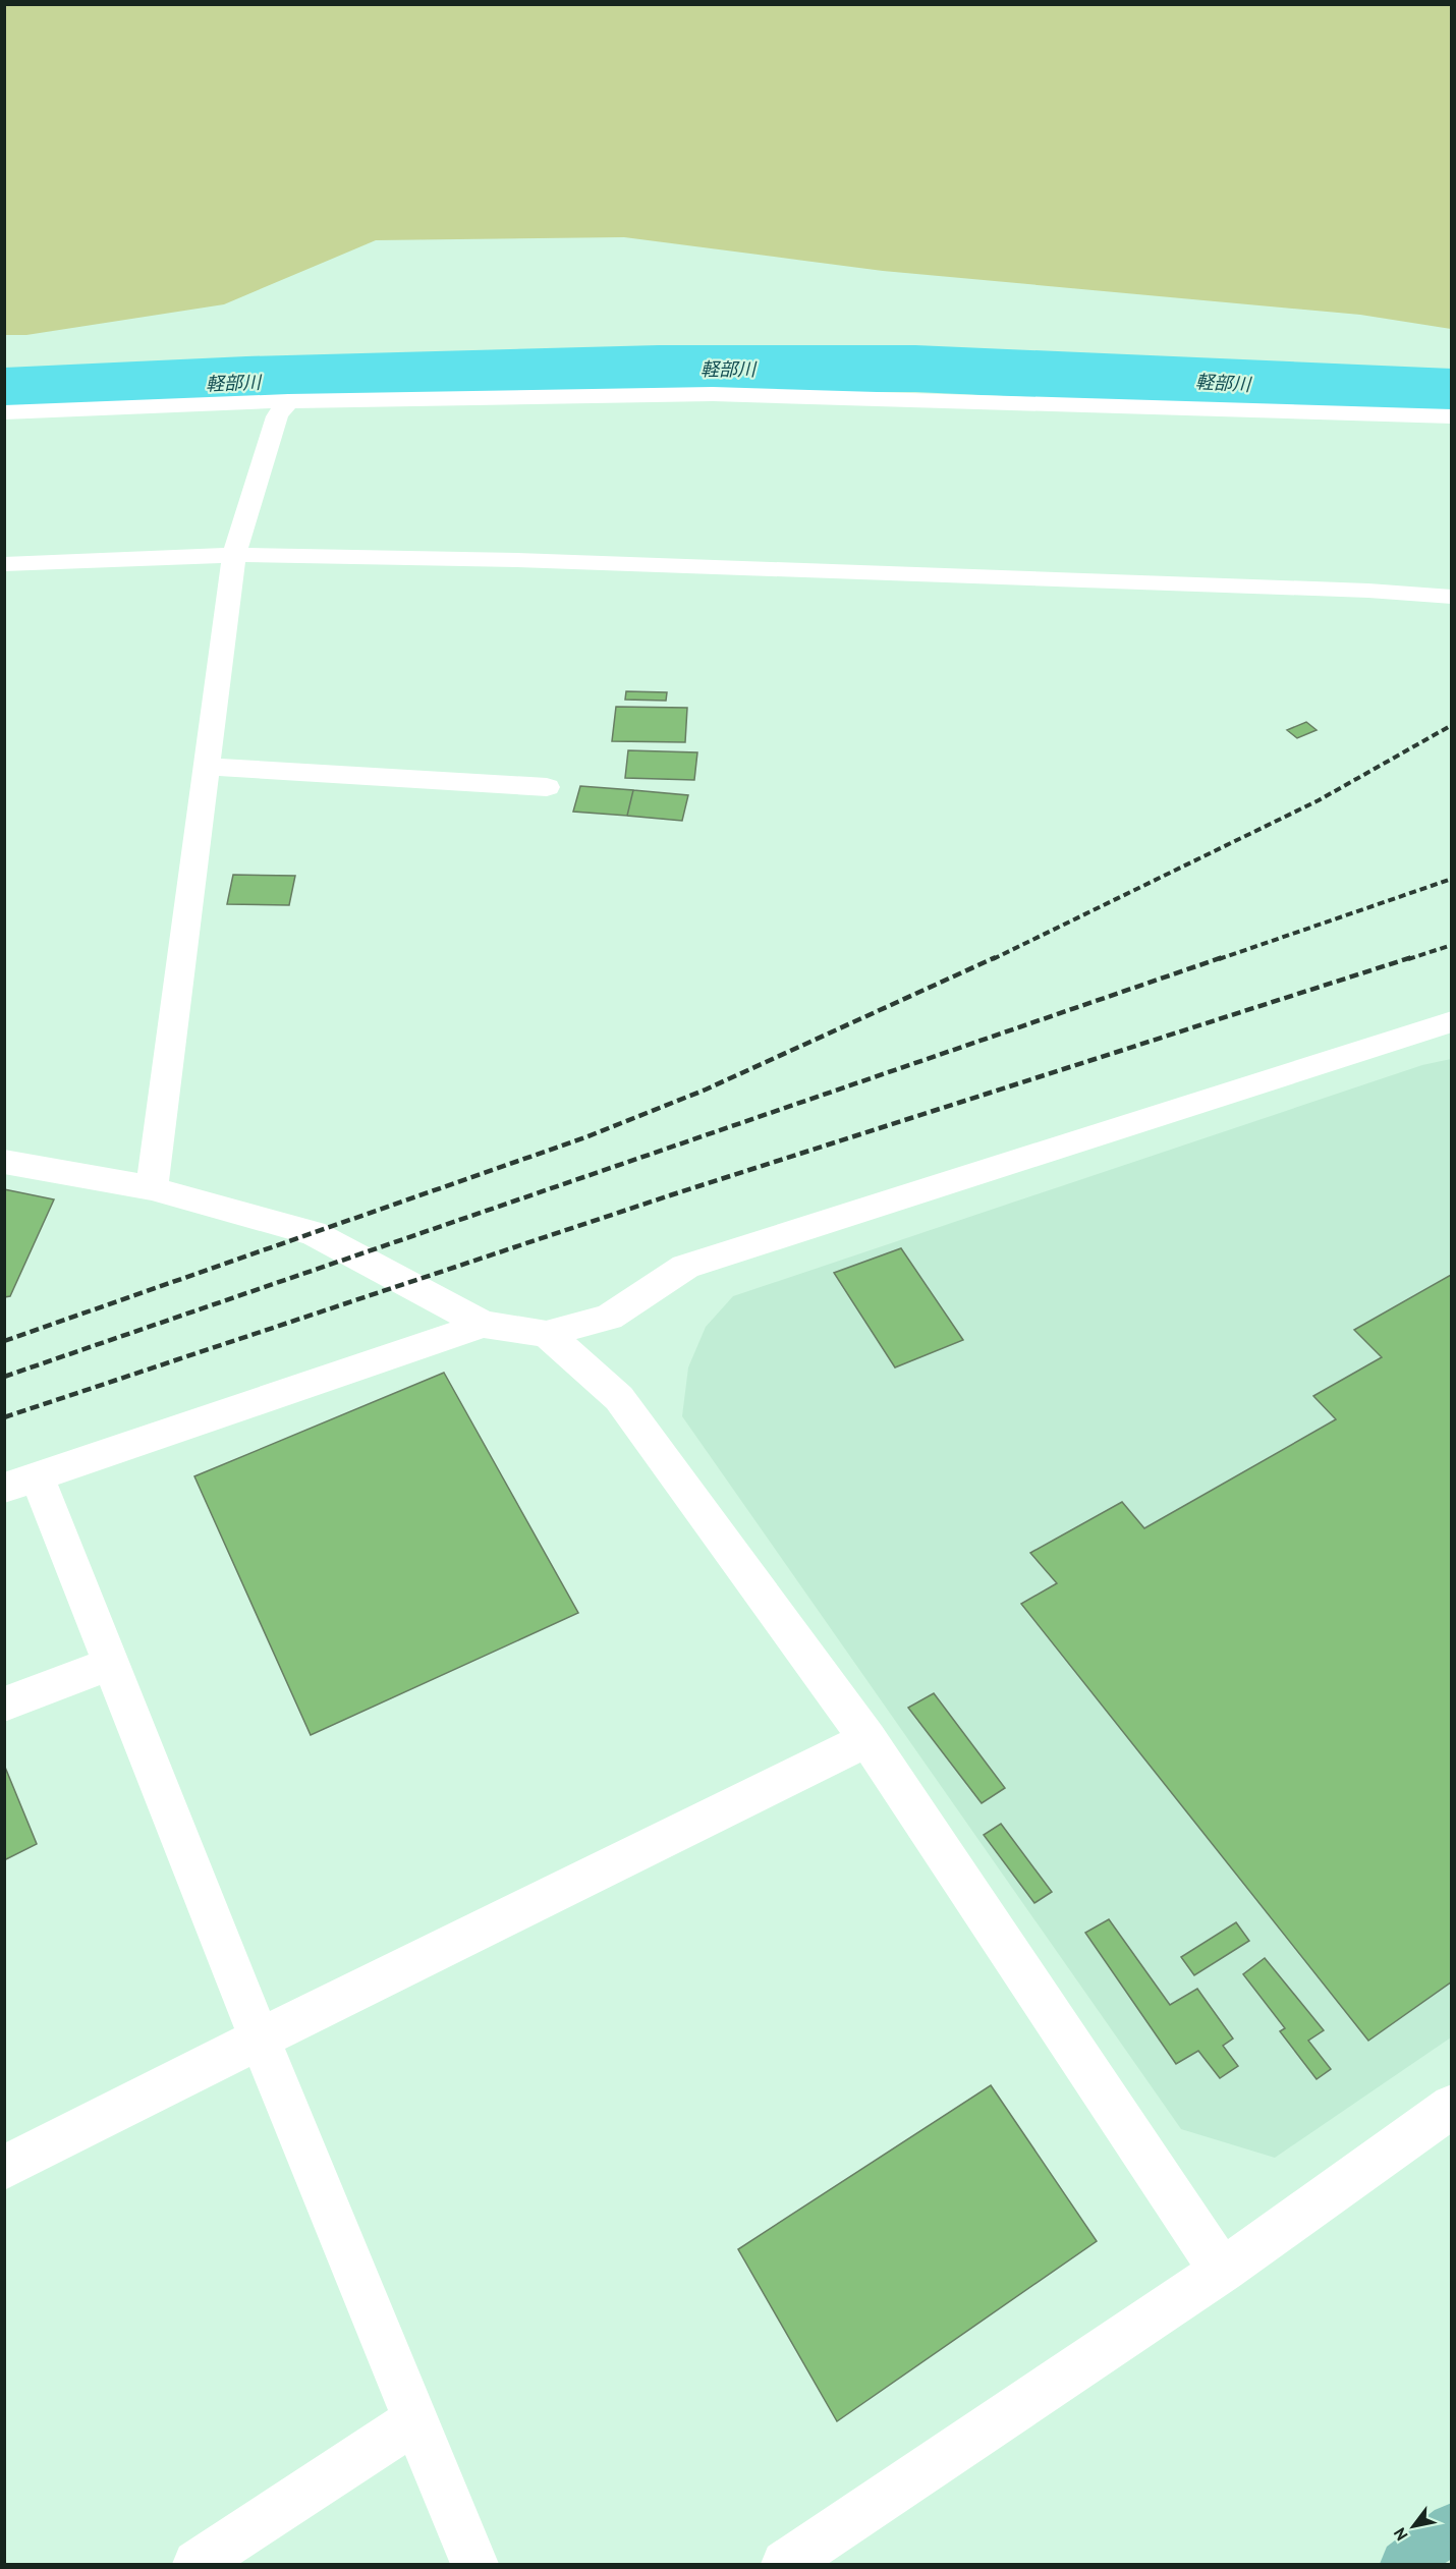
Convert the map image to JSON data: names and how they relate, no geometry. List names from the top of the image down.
{
  "water": ["軽部川"],
  "north": "bottom left"
}
